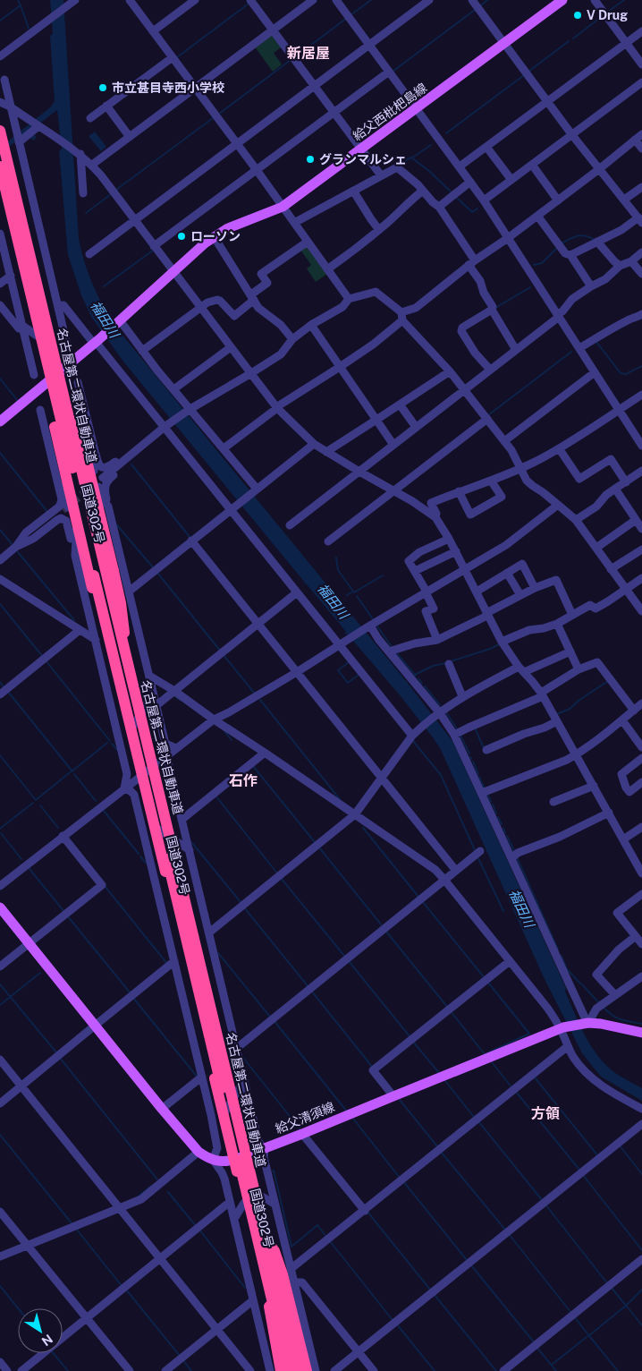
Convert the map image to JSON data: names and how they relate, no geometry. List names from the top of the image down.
{
  "streets": {
    "highway": ["名古屋第二環状自動車道", "国道302号"],
    "main road": ["給父西枇杷島線", "給父清須線"]
  },
  "crossings": [
    ["給父西枇杷島線", "国道302号"],
    ["国道302号", "給父清須線"]
  ],
  "districts": ["新居屋", "石作", "方領"],
  "water": ["福田川"],
  "places": [
    "V Drug",
    "市立甚目寺西小学校",
    "グランマルシェ",
    "ローソン"
  ],
  "north": "bottom right"
}
